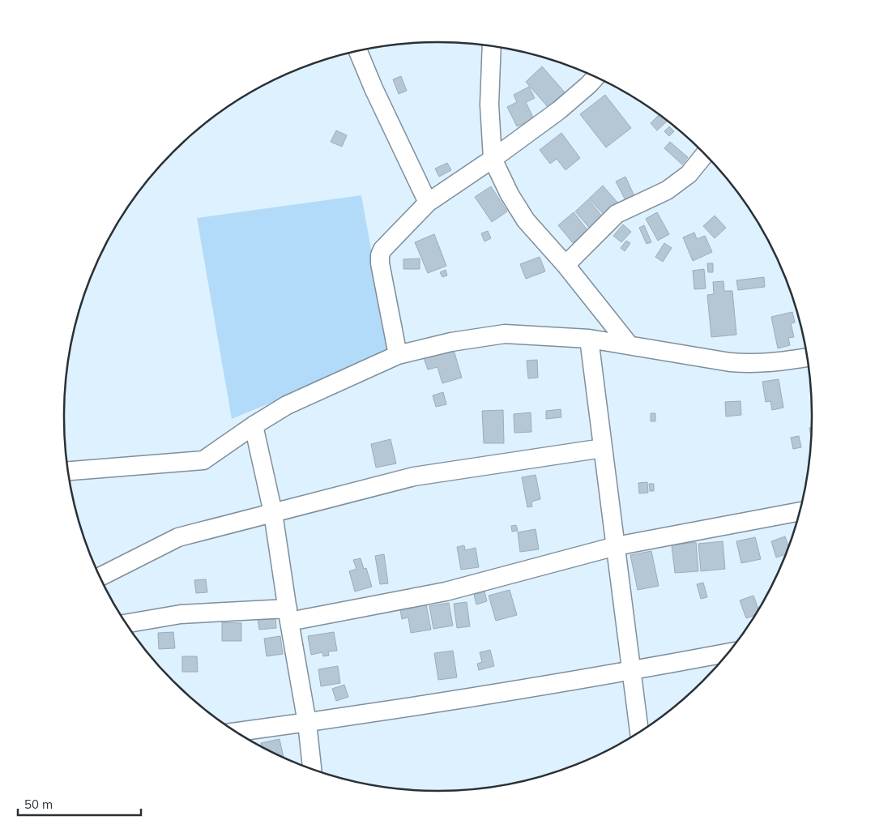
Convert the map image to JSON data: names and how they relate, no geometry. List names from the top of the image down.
{
  "scale_bar": "50 m"
}
